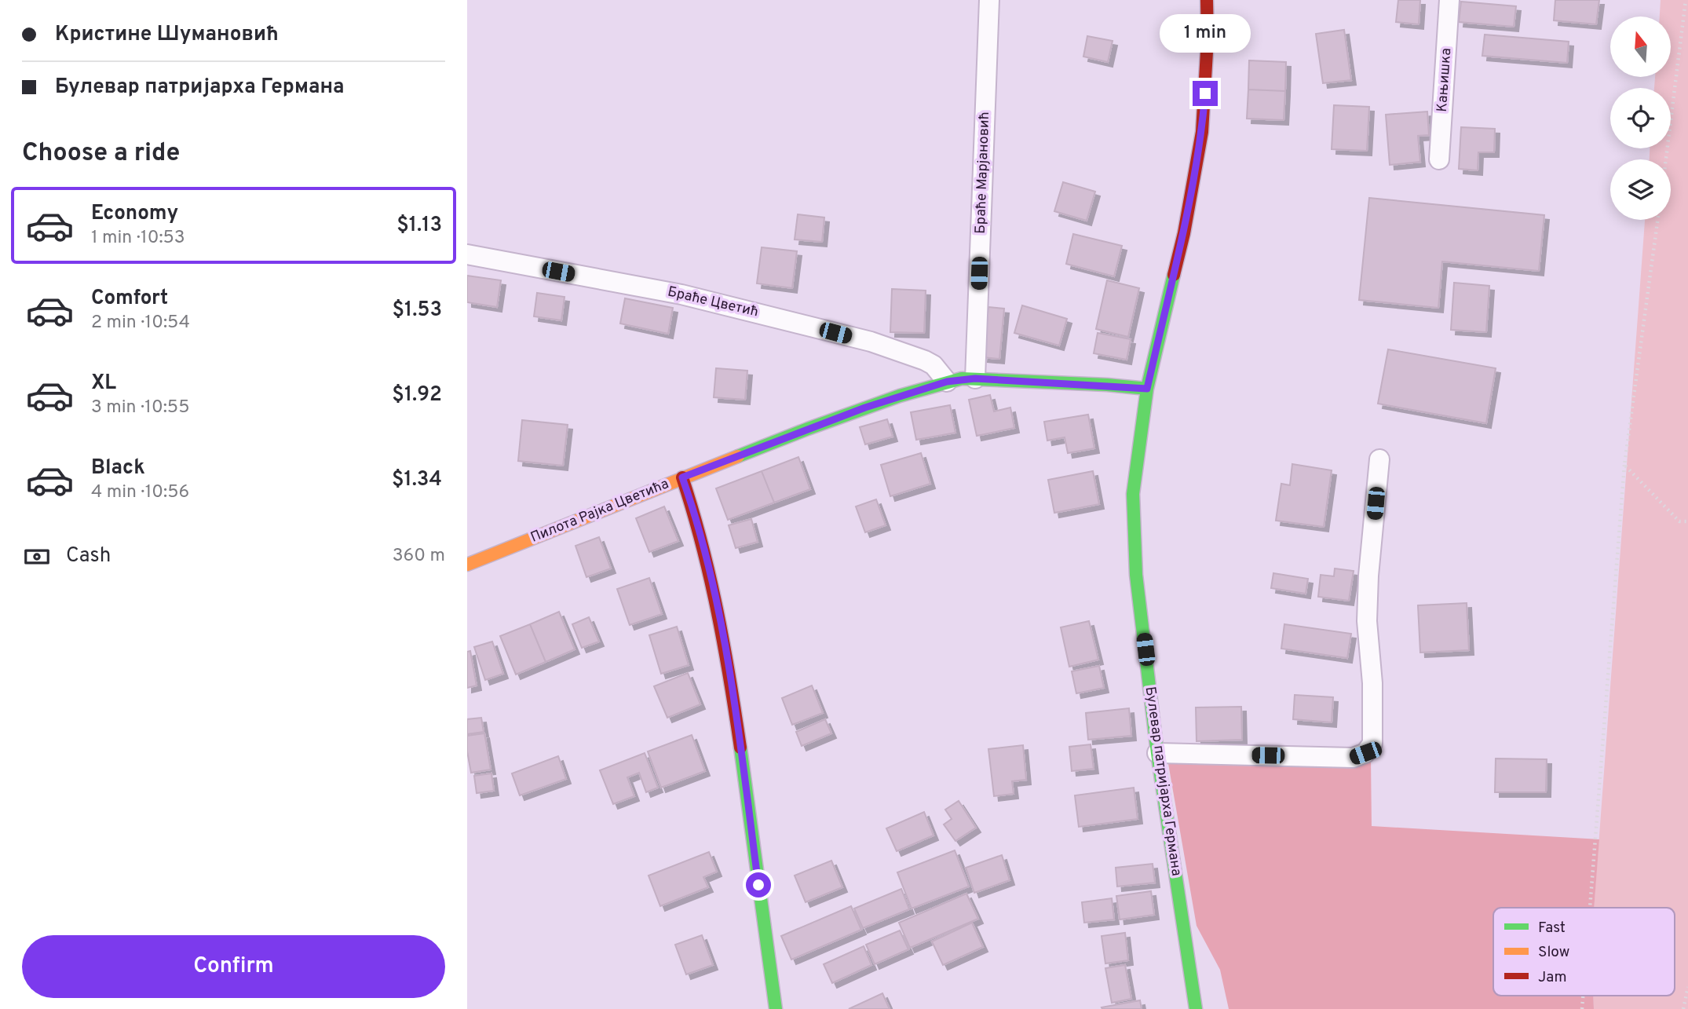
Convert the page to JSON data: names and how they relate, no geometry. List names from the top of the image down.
{
  "streets": {
    "street": [
      "Кањишка",
      "Браће Марјановић",
      "Браће Цветић",
      "Пилота Рајка Цветића",
      "Булевар патријарха Германа"
    ]
  },
  "crossings": [
    ["Браће Марјановић", "Пилота Рајка Цветића"],
    ["Браће Цветић", "Пилота Рајка Цветића"],
    ["Пилота Рајка Цветића", "Булевар патријарха Германа"]
  ],
  "legend": ["Fast", "Slow", "Jam"],
  "north": "top",
  "page": {
    "banner": ["Кристине Шумановић", "Булевар патријарха Германа"],
    "bubble": "1 min",
    "heading": "Choose a ride",
    "list": [
      {
        "name": "Economy",
        "note": "1 min · 10:53",
        "value": "$1.13"
      },
      {
        "name": "Comfort",
        "note": "2 min · 10:54",
        "value": "$1.53"
      },
      {
        "name": "XL",
        "note": "3 min · 10:55",
        "value": "$1.92"
      },
      {
        "name": "Black",
        "note": "4 min · 10:56",
        "value": "$1.34"
      }
    ],
    "pay": ["Cash", "360 m"],
    "buttons": "Confirm"
  }
}
